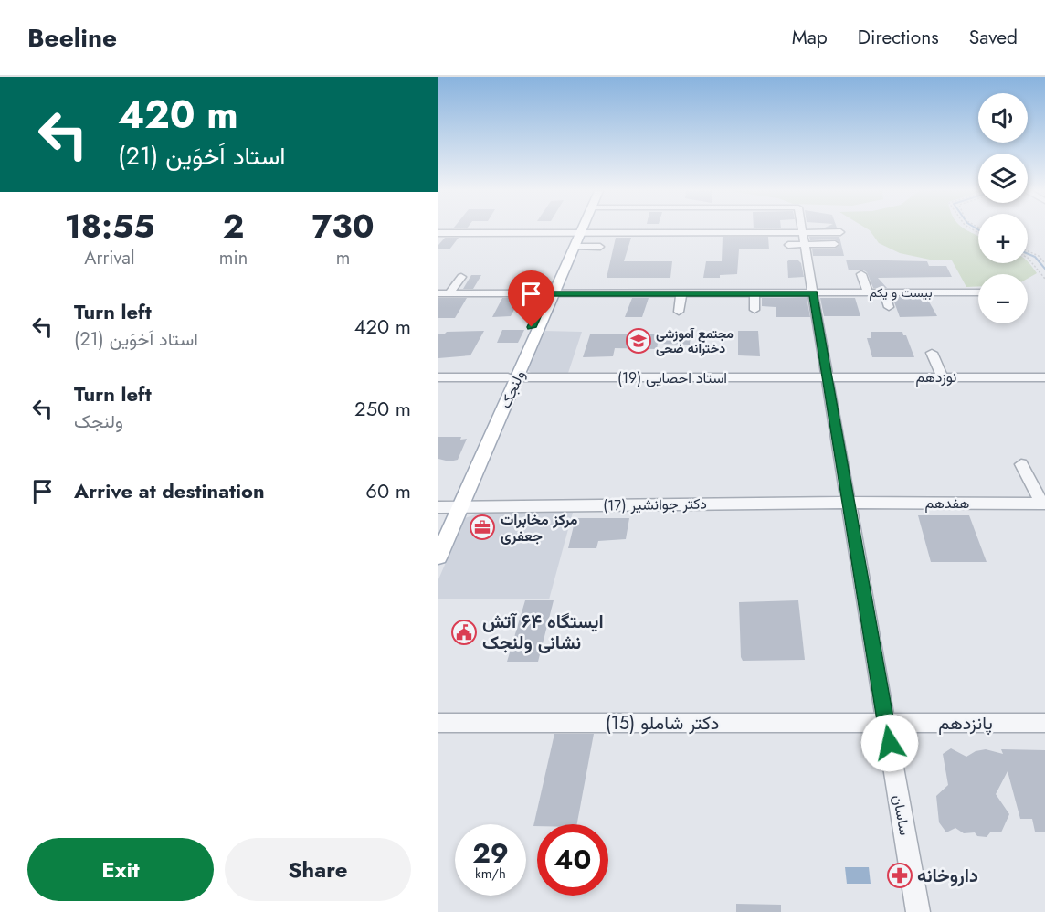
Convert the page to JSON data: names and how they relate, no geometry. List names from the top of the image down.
{
  "streets": {
    "main road": ["ولنجک"],
    "street": [
      "بیست و یکم",
      "نوزدهم",
      "استاد احصایی (19)",
      "هفدهم",
      "دکتر جوانشیر (17)",
      "دکتر شاملو (15)",
      "پانزدهم",
      "ساسان"
    ]
  },
  "crossings": [
    ["بیست و یکم", "ولنجک"],
    ["بیست و یکم", "ساسان"],
    ["نوزدهم", "استاد احصایی (19)"],
    ["نوزدهم", "ساسان"],
    ["استاد احصایی (19)", "ولنجک"],
    ["استاد احصایی (19)", "ساسان"],
    ["ولنجک", "دکتر جوانشیر (17)"],
    ["هفدهم", "دکتر جوانشیر (17)"],
    ["هفدهم", "ساسان"],
    ["دکتر جوانشیر (17)", "ساسان"],
    ["دکتر شاملو (15)", "پانزدهم"],
    ["دکتر شاملو (15)", "ساسان"],
    ["پانزدهم", "ساسان"]
  ],
  "places": {
    "school or university": ["مجتمع آموزشی دخترانه ضحی"],
    "office": ["مرکز مخابرات جعفری"],
    "public building": ["ایستگاه ۶۴ آتش نشانی ولنجک"],
    "pharmacy": ["داروخانه"]
  },
  "page": {
    "header": "Beeline",
    "nav": ["Map", "Directions", "Saved"],
    "turn": ["420 m", "استاد اَخوَين (21)"],
    "map_buttons": ["+", "−"],
    "eta": [
      "18:55",
      "Arrival",
      "2",
      "min",
      "730",
      "m"
    ],
    "list": [
      {
        "name": "Turn left",
        "note": "استاد اَخوَين (21)",
        "value": "420 m"
      },
      {
        "name": "Turn left",
        "note": "ولنجک",
        "value": "250 m"
      },
      {
        "name": "Arrive at destination",
        "value": "60 m"
      }
    ],
    "speed": "29 km/h",
    "limit": "40",
    "buttons": ["Exit", "Share"]
  }
}
